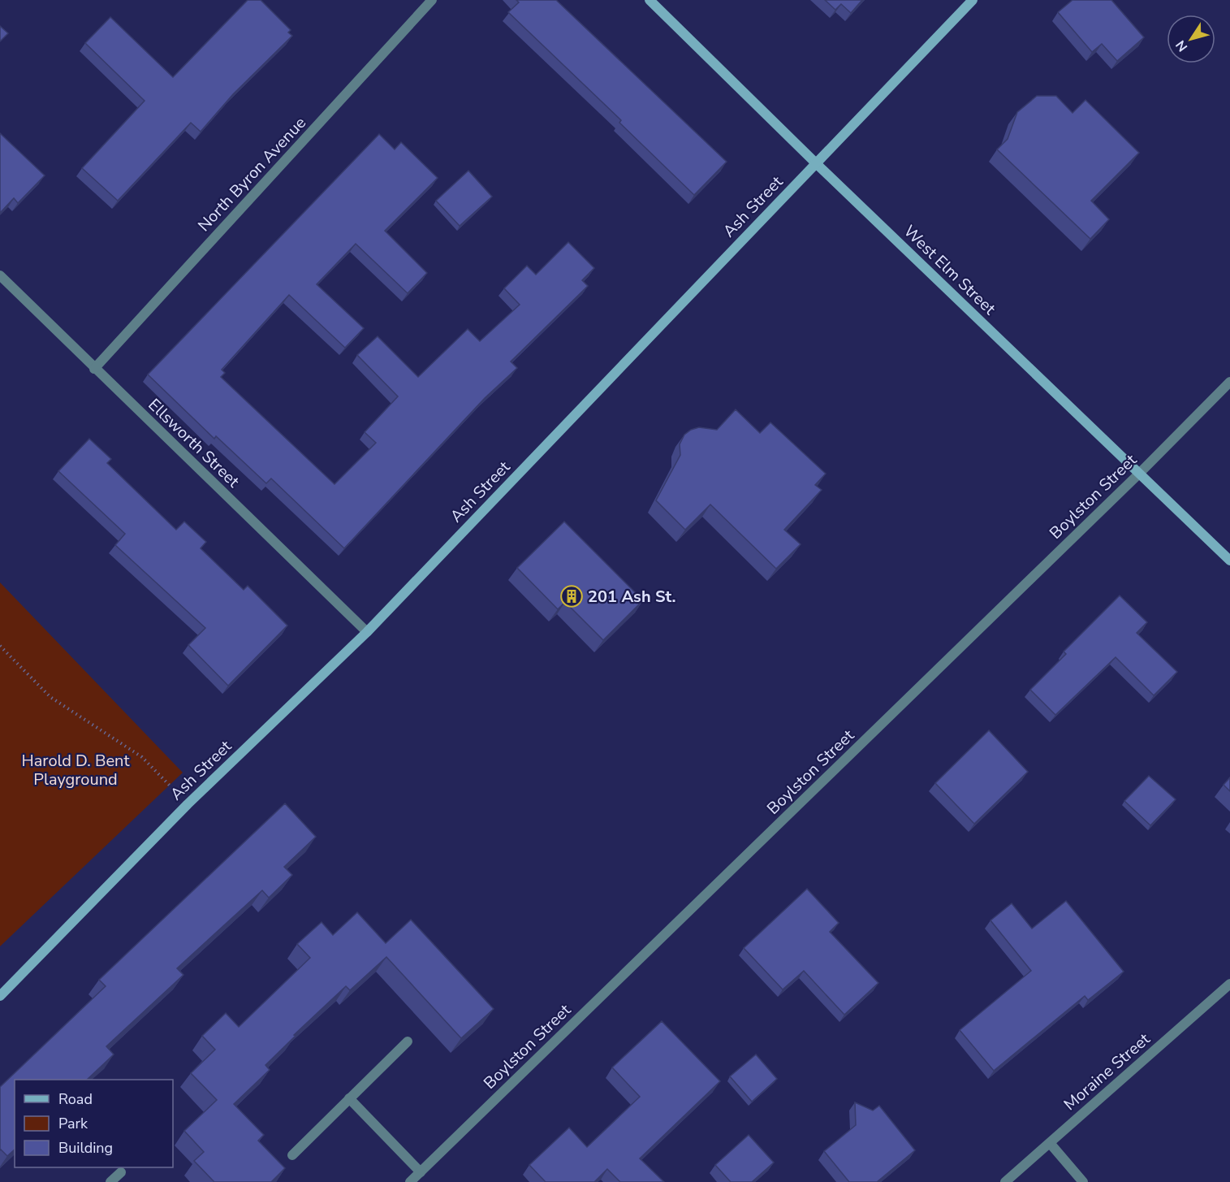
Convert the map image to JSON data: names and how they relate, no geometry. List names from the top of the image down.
{
  "streets": {
    "street": [
      "North Byron Avenue",
      "Ash Street",
      "West Elm Street",
      "Ellsworth Street",
      "Boylston Street",
      "Moraine Street"
    ]
  },
  "crossings": [
    ["North Byron Avenue", "Ellsworth Street"],
    ["Ash Street", "West Elm Street"],
    ["Ash Street", "Ellsworth Street"],
    ["West Elm Street", "Boylston Street"]
  ],
  "parks": ["Harold D. Bent Playground"],
  "places": {
    "building": ["201 Ash St."]
  },
  "legend": ["Road", "Park", "Building"],
  "north": "bottom left"
}
